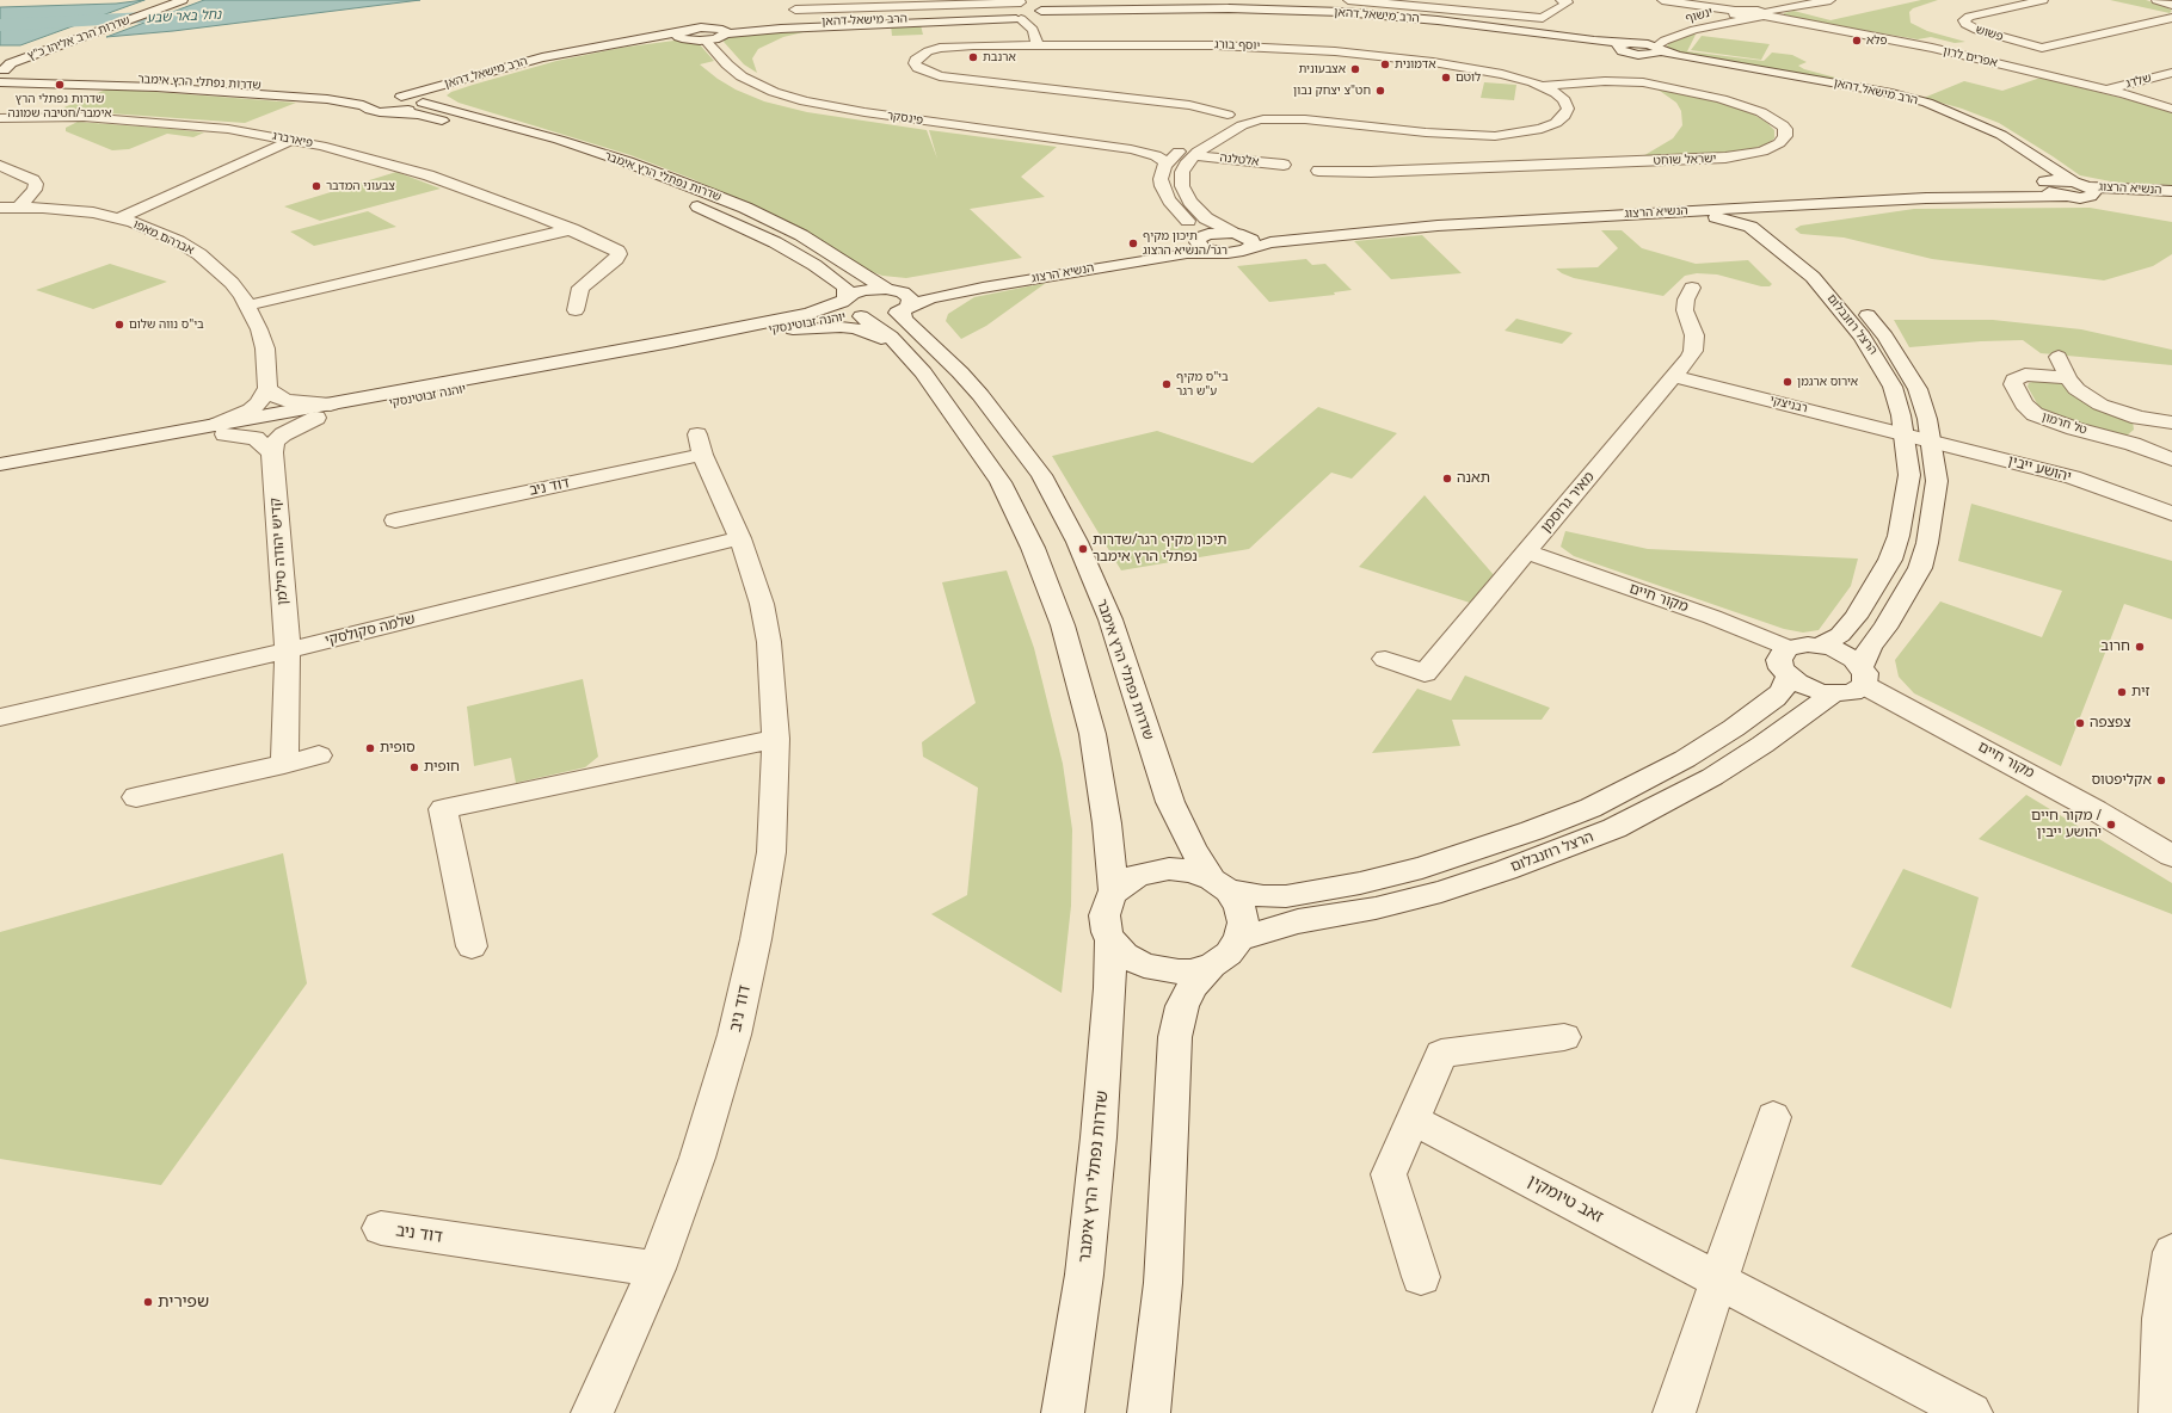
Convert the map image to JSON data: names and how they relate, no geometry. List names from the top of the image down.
{
  "streets": {
    "street": [
      "הרב מישאל דהאן",
      "ינשוף",
      "פשוש",
      "שדרות הרב אליהו כ\"ץ",
      "יוסף בורג",
      "אפרים לרון",
      "שלדג",
      "שדרות נפתלי הרץ אימבר",
      "פינסקר",
      "פיארברג",
      "אלטלנה",
      "ישראל שוחט",
      "הנשיא הרצוג",
      "אברהם מאפו",
      "יוהנה זבוטינסקי",
      "הרצל רוזנבלום",
      "רבניצקי",
      "טל חרמון",
      "יהושע ייבין",
      "דוד ניב",
      "מאיר גרוסמן",
      "קדיש יהודה סילמן",
      "מקור חיים",
      "שלמה סקולסקי",
      "זאב טיומקין"
    ]
  },
  "crossings": [
    ["הרב מישאל דהאן", "ינשוף"],
    ["הרב מישאל דהאן", "שדרות נפתלי הרץ אימבר"],
    ["הרב מישאל דהאן", "הנשיא הרצוג"],
    ["פשוש", "אפרים לרון"],
    ["שדרות הרב אליהו כ\"ץ", "שדרות נפתלי הרץ אימבר"],
    ["יוסף בורג", "ישראל שוחט"],
    ["אפרים לרון", "שלדג"],
    ["שדרות נפתלי הרץ אימבר", "הנשיא הרצוג"],
    ["שדרות נפתלי הרץ אימבר", "יוהנה זבוטינסקי"],
    ["שדרות נפתלי הרץ אימבר", "הרצל רוזנבלום"],
    ["פינסקר", "אלטלנה"],
    ["אלטלנה", "ישראל שוחט"],
    ["הנשיא הרצוג", "יוהנה זבוטינסקי"],
    ["הנשיא הרצוג", "הרצל רוזנבלום"],
    ["הרצל רוזנבלום", "רבניצקי"],
    ["הרצל רוזנבלום", "יהושע ייבין"],
    ["הרצל רוזנבלום", "מקור חיים"],
    ["רבניצקי", "יהושע ייבין"],
    ["רבניצקי", "מאיר גרוסמן"],
    ["דוד ניב", "שלמה סקולסקי"],
    ["מאיר גרוסמן", "מקור חיים"],
    ["קדיש יהודה סילמן", "שלמה סקולסקי"]
  ],
  "water": ["נחל באר שבע"],
  "places": [
    "פלא",
    "ארנבת",
    "אדמונית",
    "אצבעונית",
    "לוטם",
    "שדרות נפתלי הרץ אימבר/חטיבה שמונה",
    "חט\"צ יצחק נבון",
    "צבעוני המדבר",
    "תיכון מקיף רגר/הנשיא הרצוג",
    "בי\"ס נווה שלום",
    "אירוס ארגמן",
    "בי\"ס מקיף ע\"ש רגר",
    "תאנה",
    "תיכון מקיף רגר/שדרות נפתלי הרץ אימבר",
    "חרוב",
    "זית",
    "צפצפה",
    "סופית",
    "חופית",
    "אקליפטוס",
    "מקור חיים / יהושע ייבין",
    "שפירית"
  ]
}
